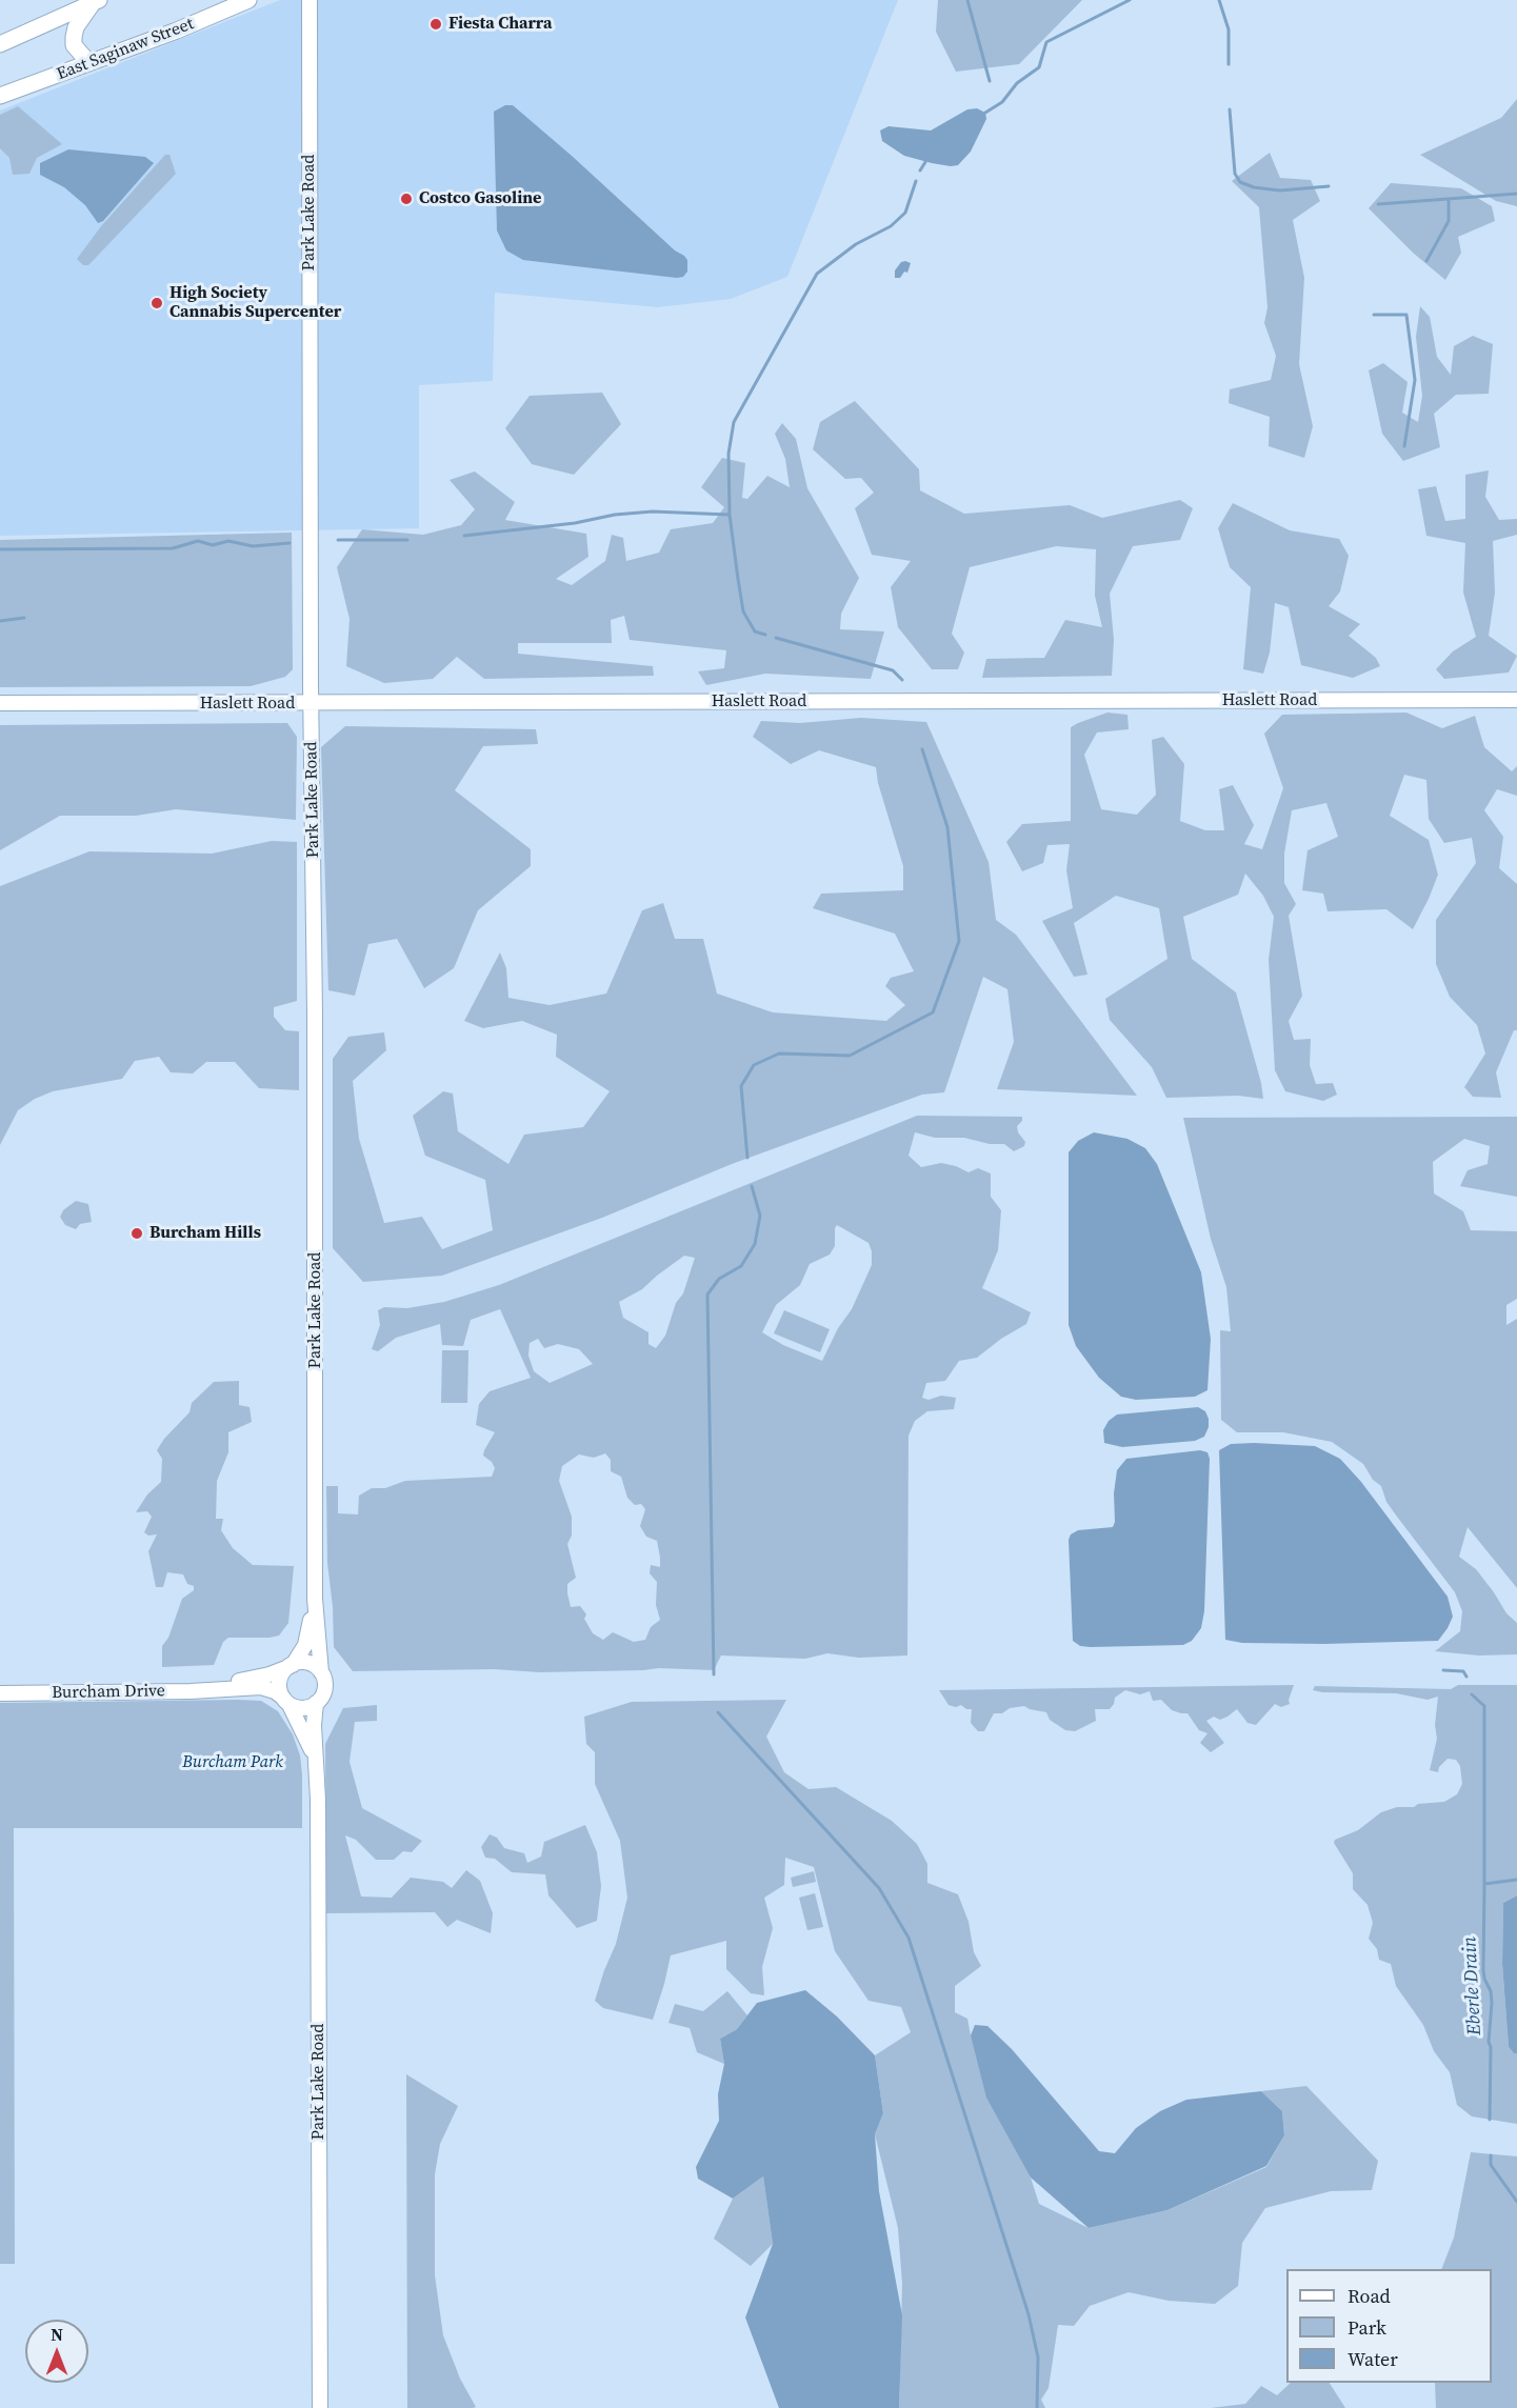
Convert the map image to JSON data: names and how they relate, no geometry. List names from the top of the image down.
{
  "streets": {
    "main road": ["East Saginaw Street"],
    "street": ["Park Lake Road", "Haslett Road", "Burcham Drive"]
  },
  "crossings": [
    ["Park Lake Road", "Haslett Road"],
    ["Park Lake Road", "Burcham Drive"]
  ],
  "water": ["Eberle Drain"],
  "parks": ["Burcham Park"],
  "places": [
    "Fiesta Charra",
    "Costco Gasoline",
    "High Society Cannabis Supercenter",
    "Burcham Hills"
  ],
  "legend": ["Road", "Park", "Water"],
  "north": "top"
}
